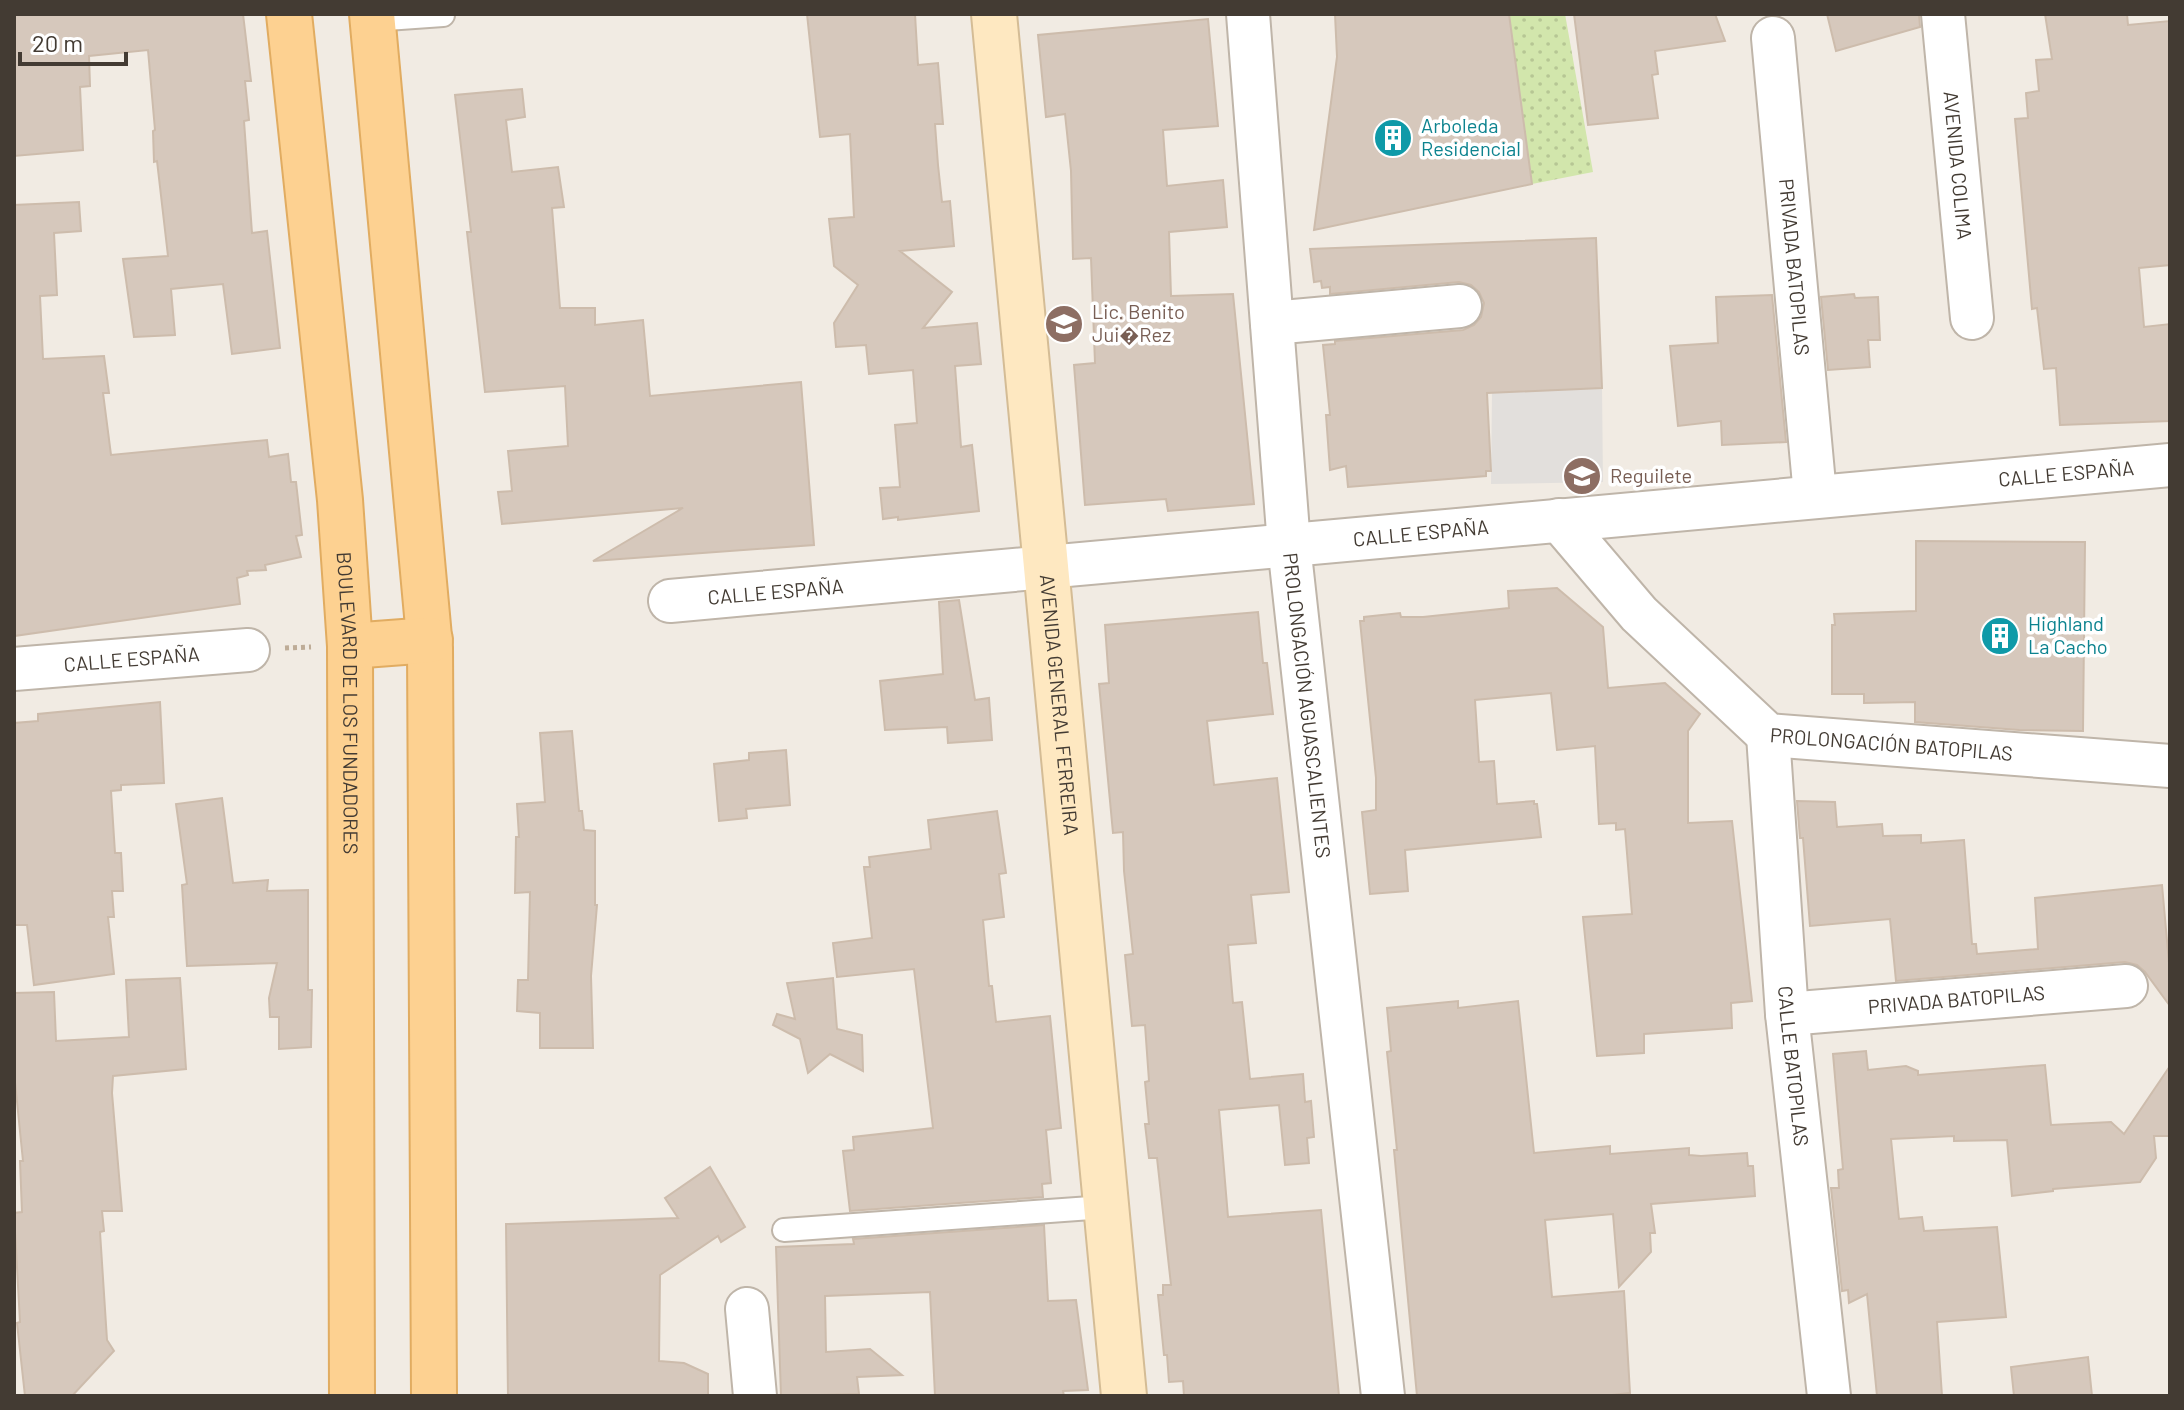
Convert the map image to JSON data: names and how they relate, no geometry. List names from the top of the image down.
{
  "streets": {
    "main road": ["BOULEVARD DE LOS FUNDADORES"],
    "street": [
      "AVENIDA COLIMA",
      "PRIVADA BATOPILAS",
      "CALLE ESPAÑA",
      "AVENIDA GENERAL FERREIRA",
      "PROLONGACIÓN AGUASCALIENTES",
      "PROLONGACIÓN BATOPILAS",
      "CALLE BATOPILAS"
    ]
  },
  "crossings": [
    ["PRIVADA BATOPILAS", "CALLE ESPAÑA"],
    ["PRIVADA BATOPILAS", "CALLE BATOPILAS"],
    ["CALLE ESPAÑA", "AVENIDA GENERAL FERREIRA"],
    ["CALLE ESPAÑA", "PROLONGACIÓN AGUASCALIENTES"],
    ["CALLE ESPAÑA", "PROLONGACIÓN BATOPILAS"],
    ["PROLONGACIÓN BATOPILAS", "CALLE BATOPILAS"]
  ],
  "places": {
    "building": ["Arboleda Residencial", "Highland La Cacho"],
    "school or university": ["Lic. Benito Jui�Rez", "Reguilete"]
  },
  "scale_bar": "20 m"
}
